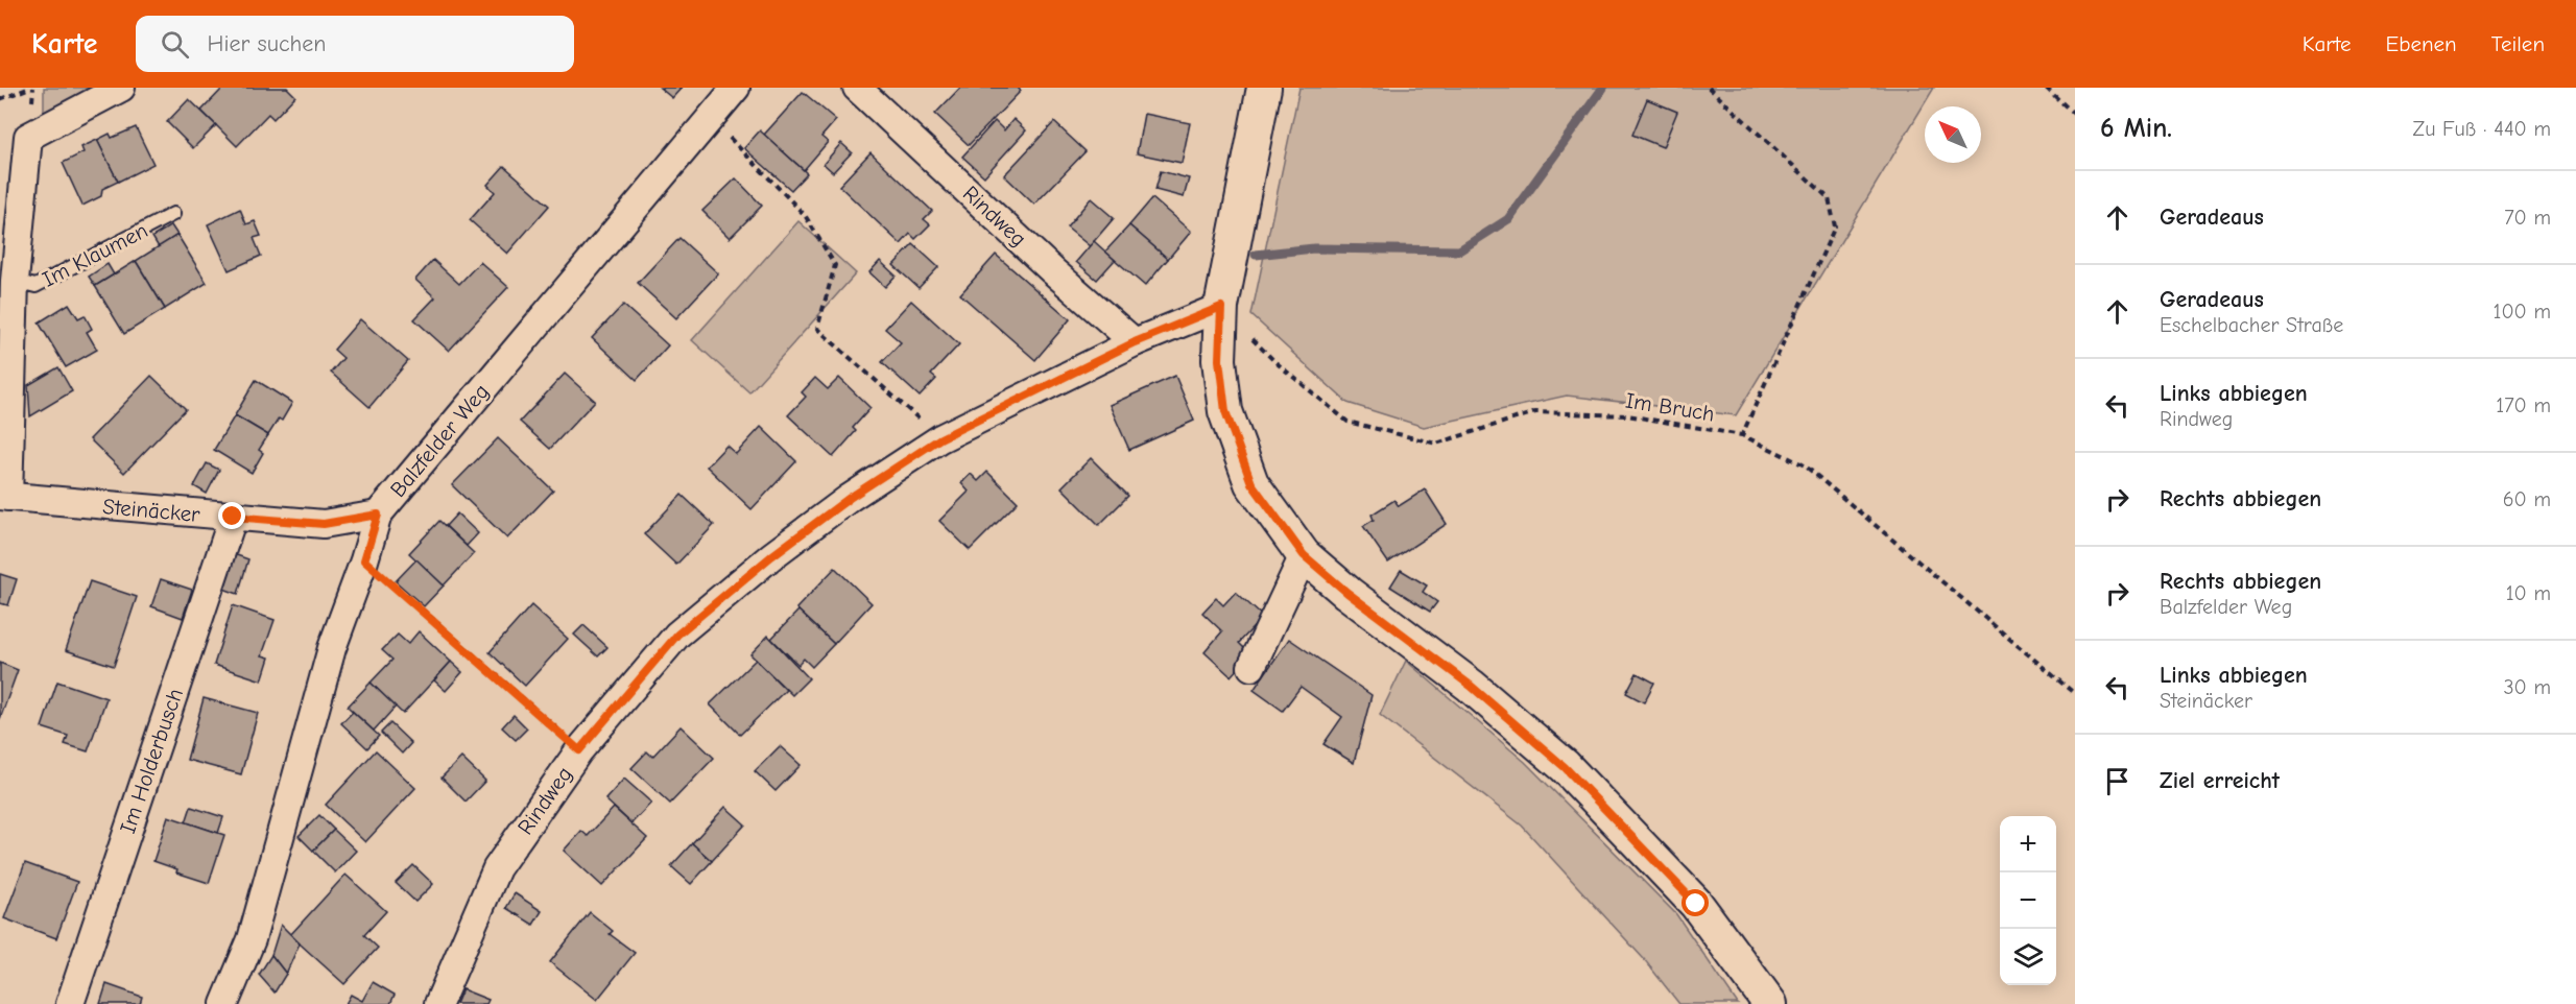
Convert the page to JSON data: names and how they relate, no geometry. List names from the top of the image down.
{
  "streets": {
    "street": [
      "Rindweg",
      "Im Klaumen",
      "Balzfelder Weg",
      "Steinäcker",
      "Im Holderbusch"
    ],
    "path": ["Im Bruch"]
  },
  "crossings": [
    ["Rindweg", "Im Bruch"],
    ["Im Klaumen", "Steinäcker"],
    ["Balzfelder Weg", "Steinäcker"],
    ["Steinäcker", "Im Holderbusch"]
  ],
  "north": "top left",
  "page": {
    "header": "Karte",
    "search": "Hier suchen",
    "nav": ["Karte", "Ebenen", "Teilen"],
    "heading": ["6 Min.", "Zu Fuß · 440 m"],
    "list": [
      ["Geradeaus", "70 m"],
      ["Geradeaus", "Eschelbacher Straße", "100 m"],
      ["Links abbiegen", "Rindweg", "170 m"],
      ["Rechts abbiegen", "60 m"],
      ["Rechts abbiegen", "Balzfelder Weg", "10 m"],
      ["Links abbiegen", "Steinäcker", "30 m"],
      "Ziel erreicht"
    ],
    "map_buttons": ["+", "−"]
  }
}
